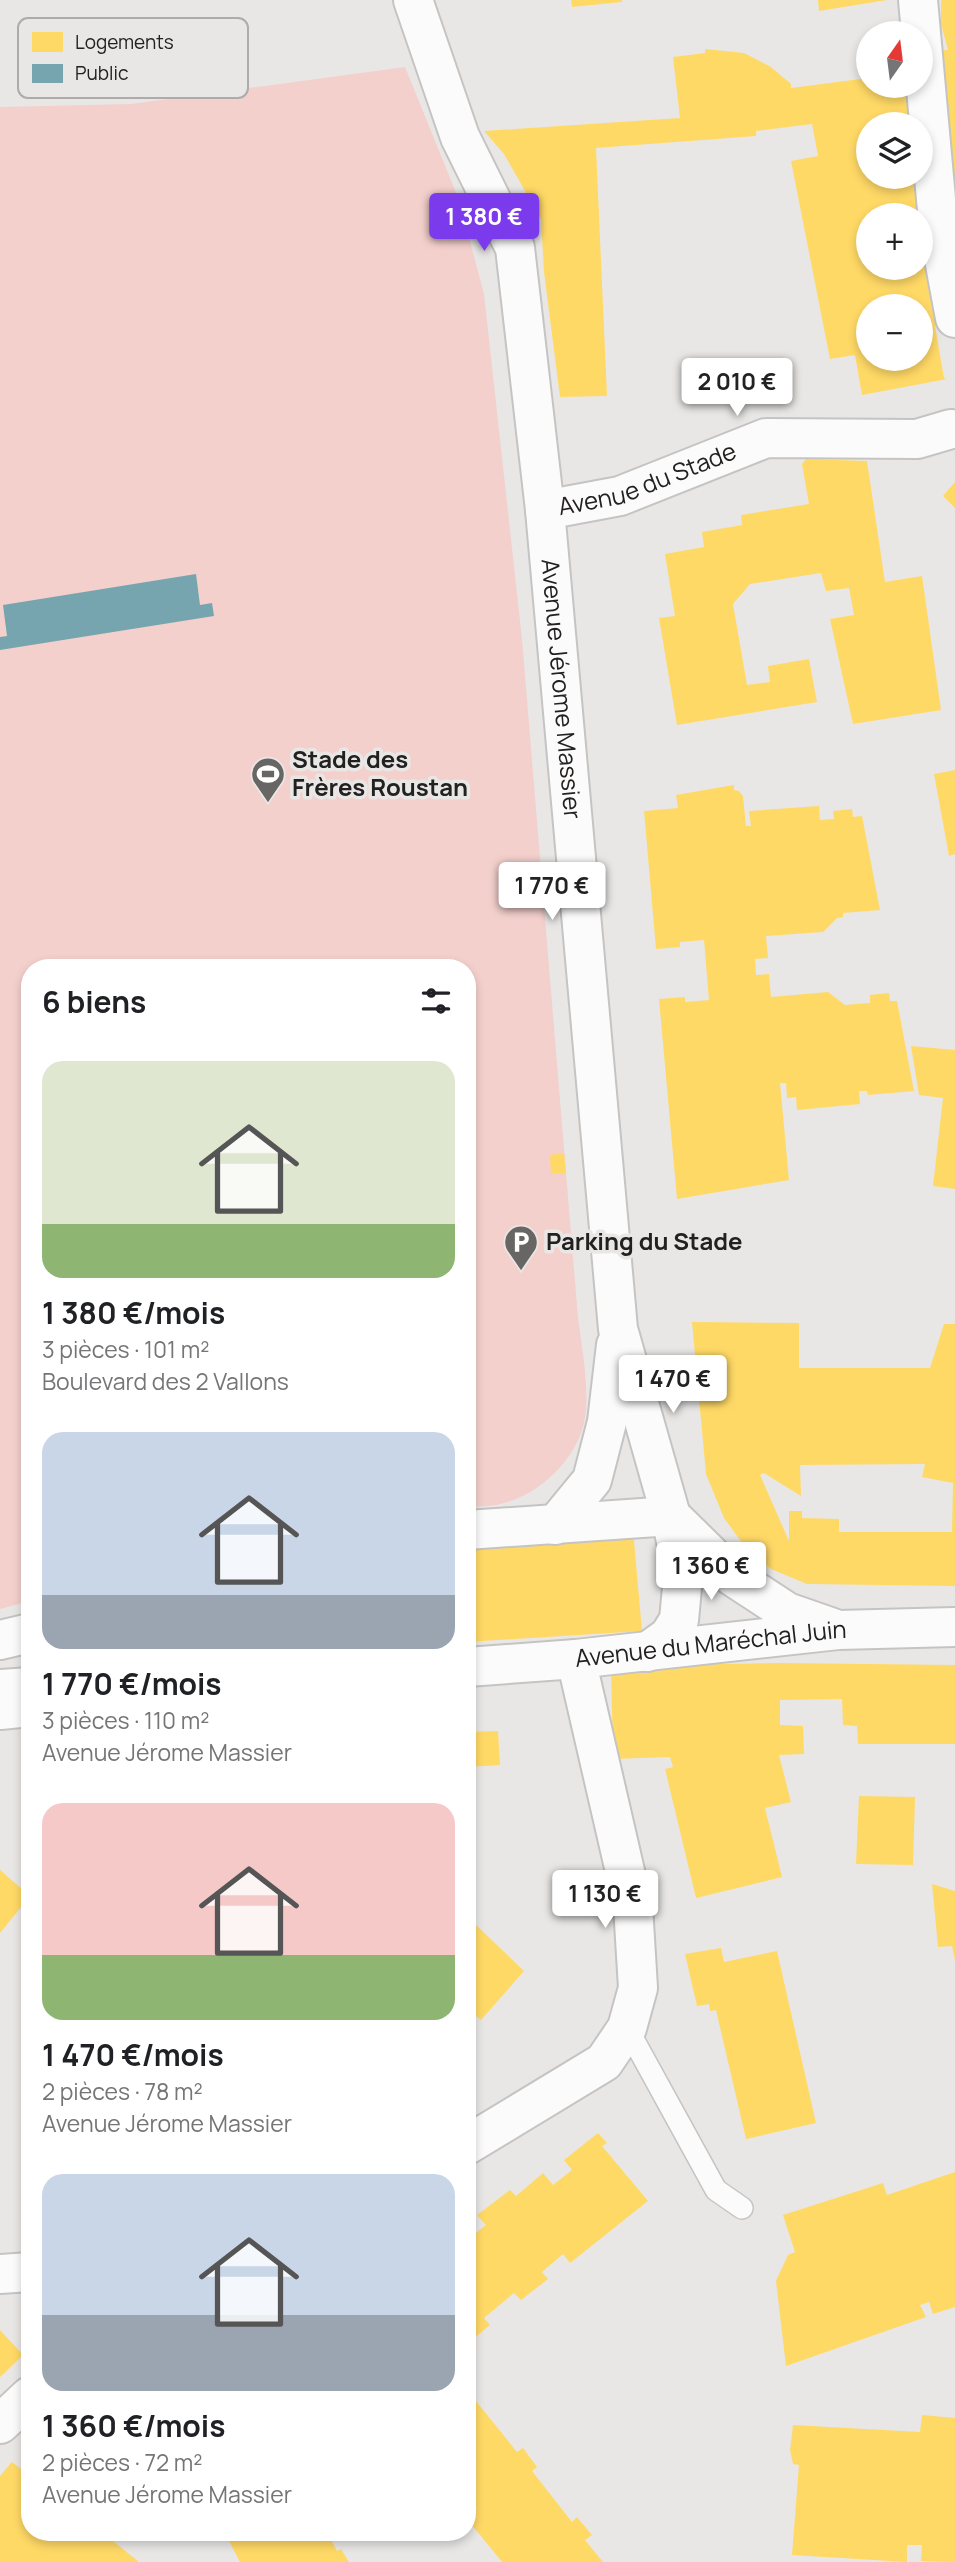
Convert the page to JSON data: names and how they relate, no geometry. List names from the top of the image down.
{
  "streets": {
    "street": ["Avenue du Stade", "Avenue Jérome Massier", "Avenue du Maréchal Juin"]
  },
  "crossings": [
    ["Avenue du Stade", "Avenue Jérome Massier"],
    ["Avenue Jérome Massier", "Avenue du Maréchal Juin"]
  ],
  "places": {
    "sports": ["Stade des Frères Roustan"],
    "parking": ["Parking du Stade"]
  },
  "legend": ["Logements", "Public"],
  "north": "top",
  "page": {
    "map_buttons": ["+", "−"],
    "price": [
      "1 380 €",
      "2 010 €",
      "1 770 €",
      "1 470 €",
      "1 360 €",
      "1 130 €"
    ],
    "heading": "6 biens",
    "list": [
      {
        "name": "1 380 €/mois",
        "note": "3 pièces · 101 m² · Boulevard des 2 Vallons"
      },
      {
        "name": "1 770 €/mois",
        "note": "3 pièces · 110 m² · Avenue Jérome Massier"
      },
      {
        "name": "1 470 €/mois",
        "note": "2 pièces · 78 m² · Avenue Jérome Massier"
      },
      {
        "name": "1 360 €/mois",
        "note": "2 pièces · 72 m² · Avenue Jérome Massier"
      }
    ]
  }
}
